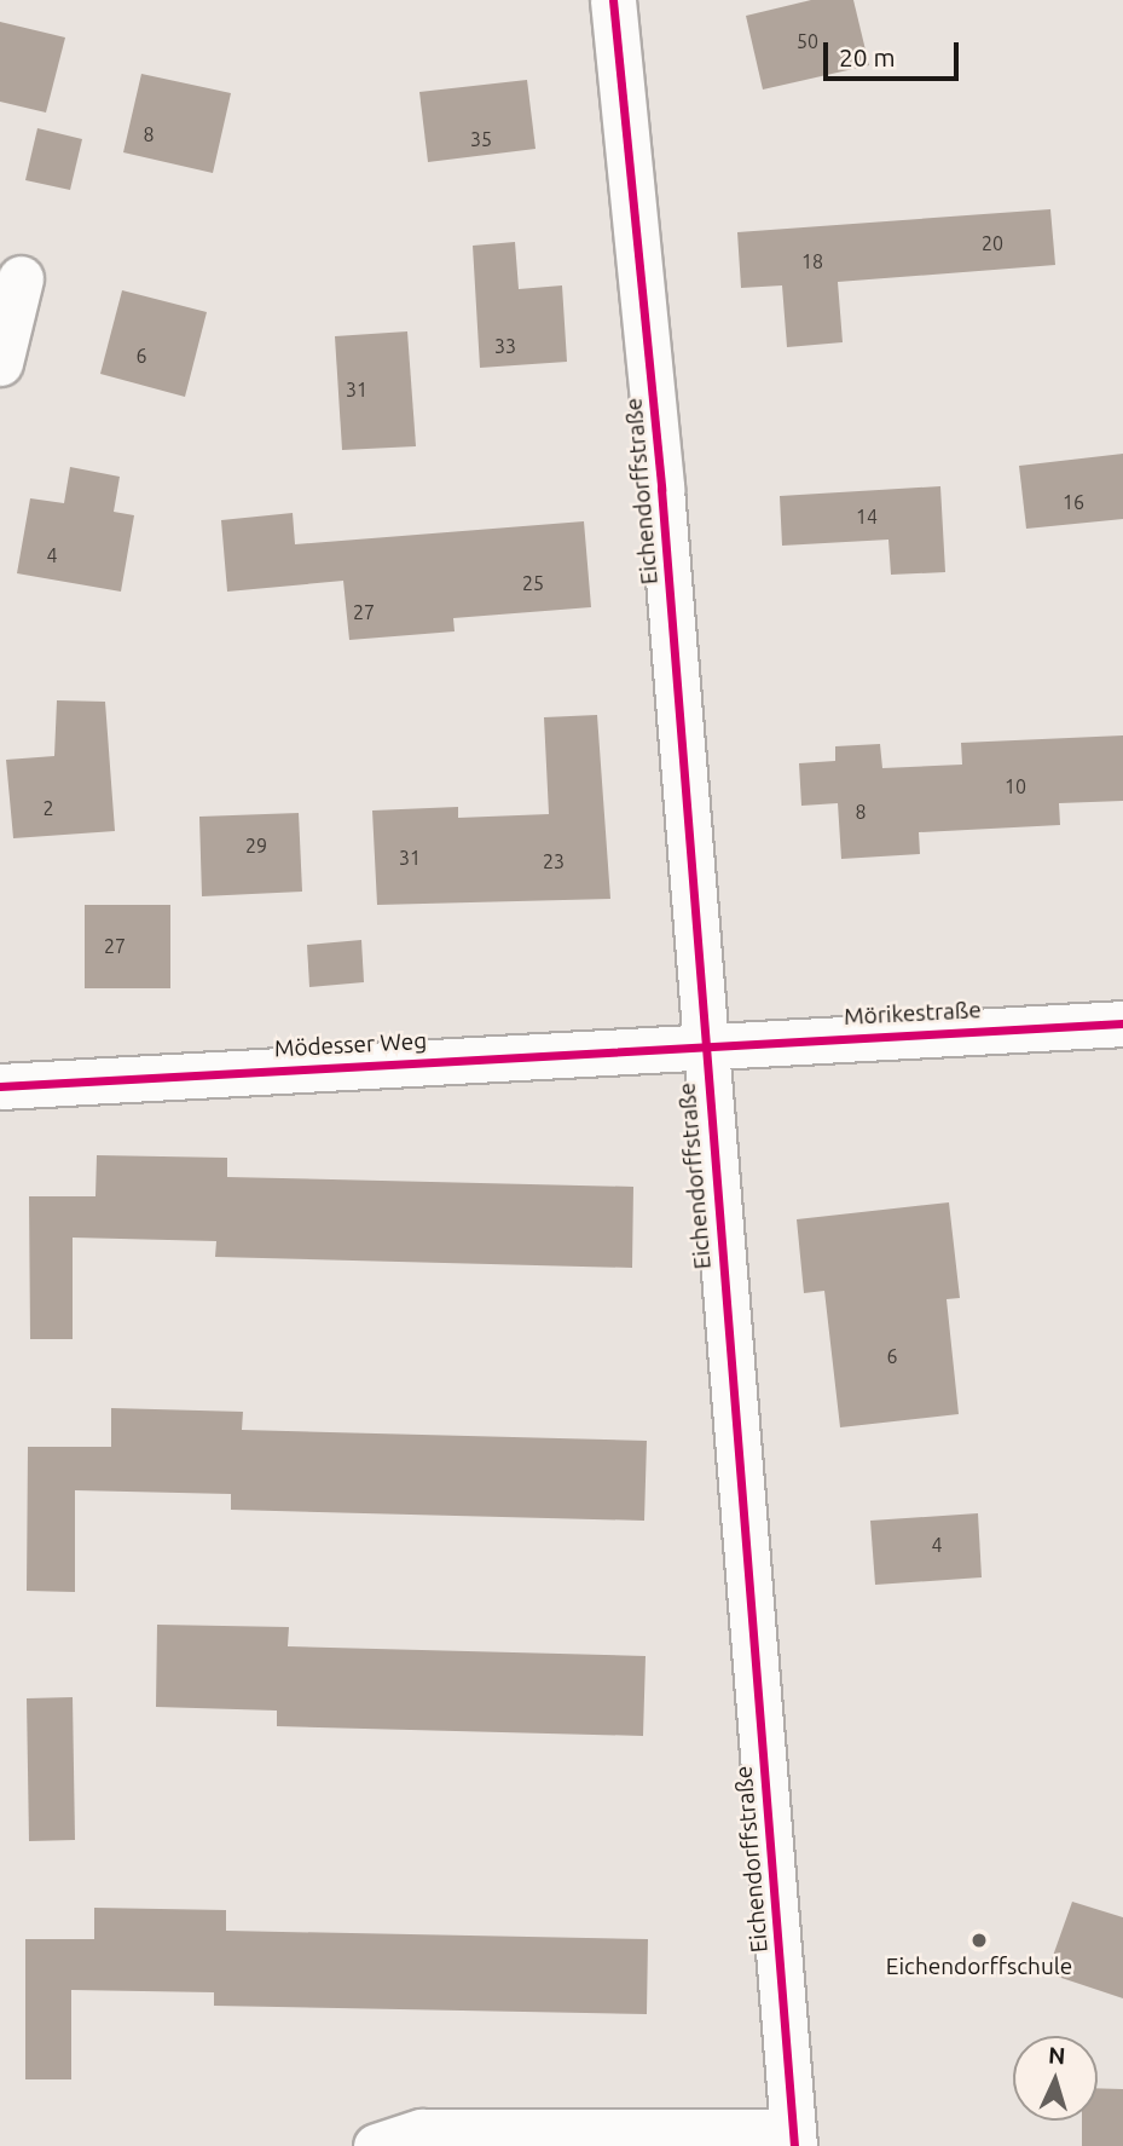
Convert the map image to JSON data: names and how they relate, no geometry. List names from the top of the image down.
{
  "streets": {
    "street": ["Eichendorffstraße", "Mörikestraße", "Mödesser Weg"]
  },
  "crossings": [
    ["Eichendorffstraße", "Mörikestraße"],
    ["Eichendorffstraße", "Mödesser Weg"],
    ["Mörikestraße", "Mödesser Weg"]
  ],
  "places": ["Eichendorffschule"],
  "house_numbers": [
    "50",
    "8",
    "35",
    "20",
    "18",
    "33",
    "6",
    "31",
    "16",
    "14",
    "4",
    "25",
    "27",
    "10",
    "2",
    "8",
    "29",
    "31",
    "23",
    "27",
    "6",
    "4"
  ],
  "scale_bar": "20 m",
  "north": "top"
}
